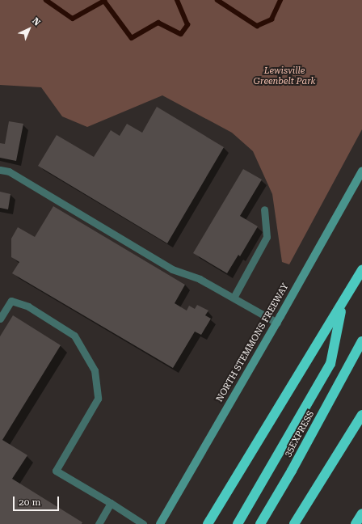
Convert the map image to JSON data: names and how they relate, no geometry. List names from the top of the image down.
{
  "streets": {
    "highway": ["35EXPRESS"],
    "main road": ["NORTH STEMMONS FREEWAY"]
  },
  "parks": ["Lewisville Greenbelt Park"],
  "scale_bar": "20 m",
  "north": "top right"
}
